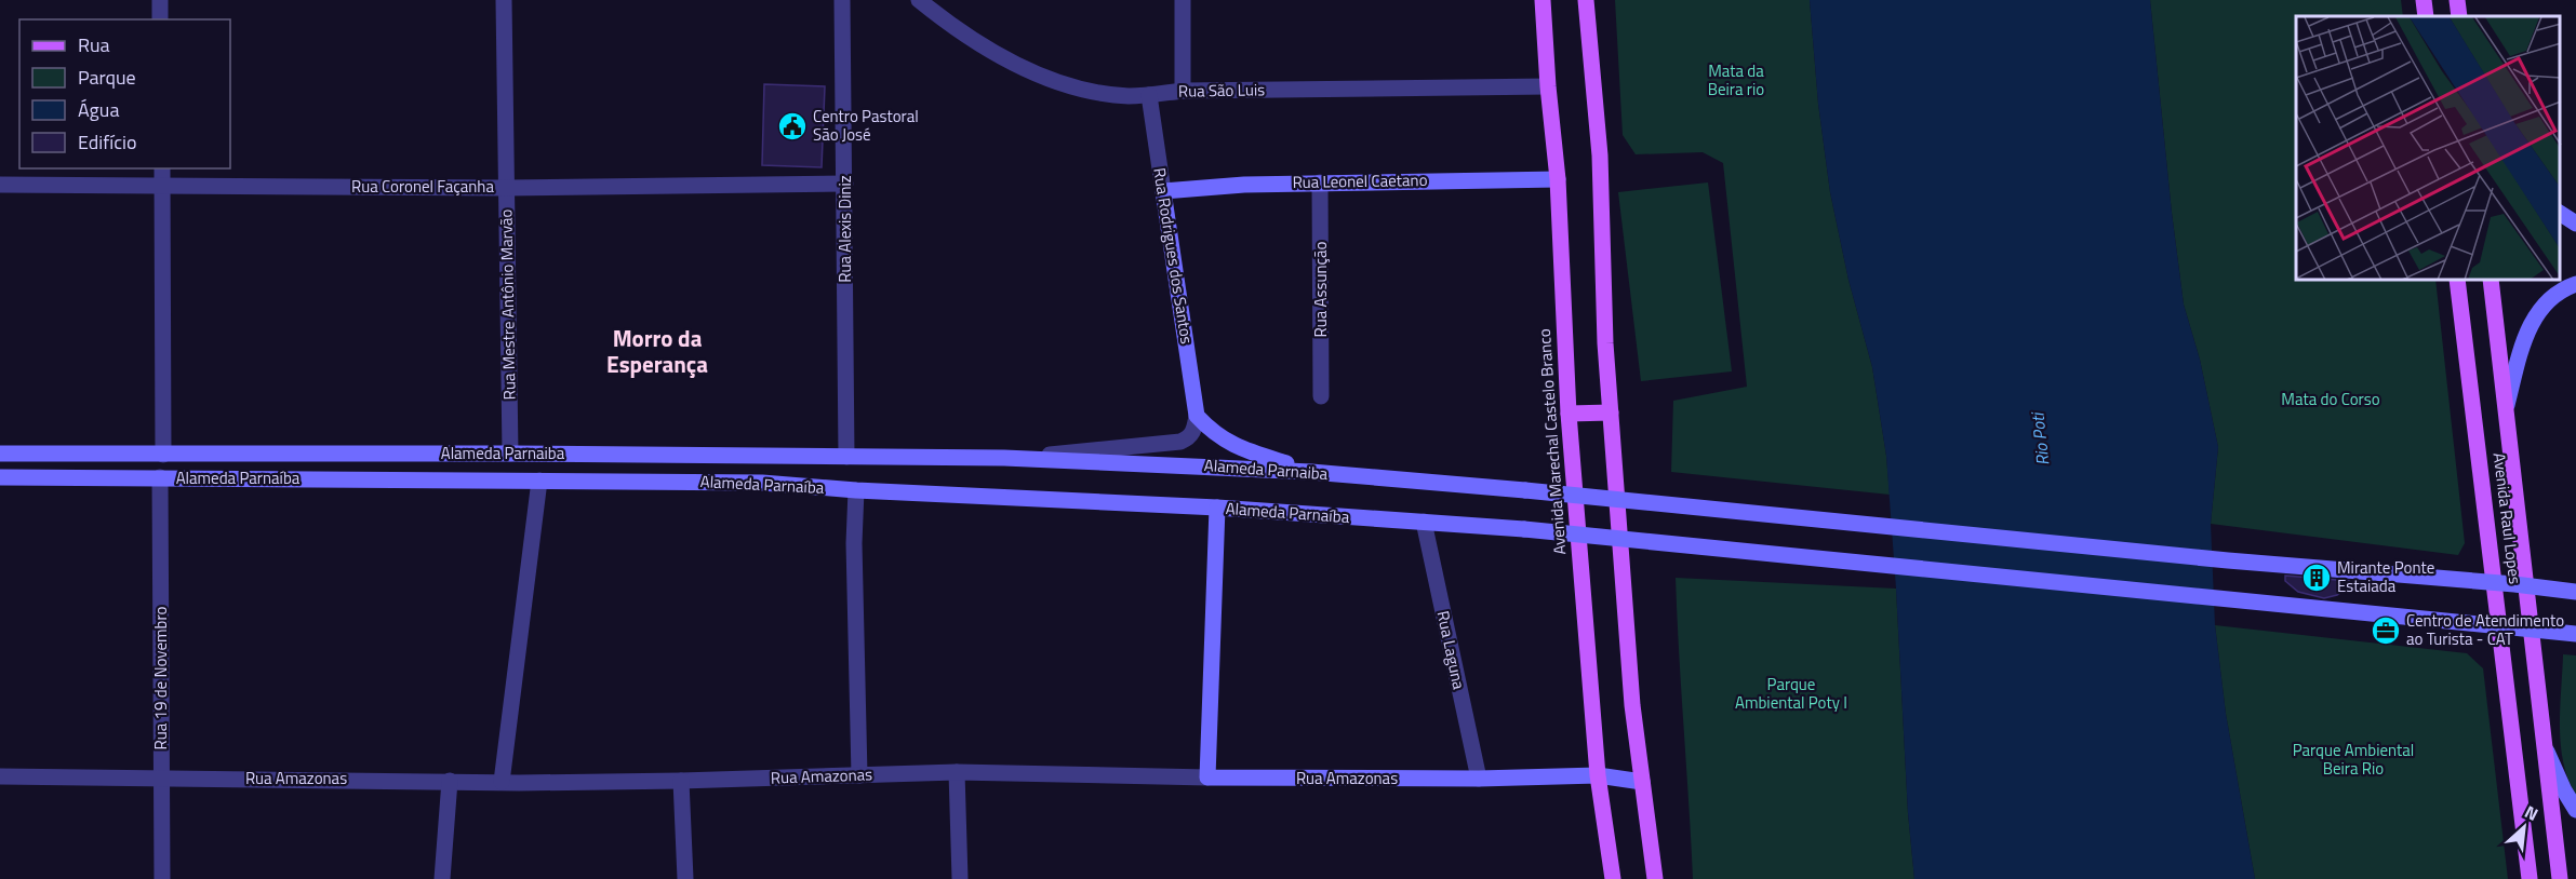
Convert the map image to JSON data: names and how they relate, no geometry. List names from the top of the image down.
{
  "streets": {
    "main road": [
      "Rua Leonel Caetano",
      "Rua Rodrigues dos Santos",
      "Avenida Marechal Castelo Branco",
      "Alameda Parnaiba",
      "Alameda Parnaíba",
      "Avenida Raul Lopes",
      "Rua Amazonas"
    ],
    "street": [
      "Rua São Luis",
      "Rua Coronel Façanha",
      "Rua Alexis Diniz",
      "Rua Assunção",
      "Rua Mestre Antônio Marvão",
      "Rua Laguna",
      "Rua 19 de Novembro"
    ]
  },
  "crossings": [
    ["Rua São Luis", "Rua Rodrigues dos Santos"],
    ["Rua São Luis", "Avenida Marechal Castelo Branco"],
    ["Rua Leonel Caetano", "Rua Rodrigues dos Santos"],
    ["Rua Leonel Caetano", "Rua Assunção"],
    ["Rua Leonel Caetano", "Avenida Marechal Castelo Branco"],
    ["Rua Coronel Façanha", "Rua Alexis Diniz"],
    ["Rua Coronel Façanha", "Rua Mestre Antônio Marvão"],
    ["Rua Alexis Diniz", "Alameda Parnaiba"],
    ["Rua Rodrigues dos Santos", "Alameda Parnaiba"],
    ["Rua Mestre Antônio Marvão", "Alameda Parnaiba"],
    ["Avenida Marechal Castelo Branco", "Rua Amazonas"],
    ["Alameda Parnaíba", "Rua Laguna"],
    ["Alameda Parnaíba", "Rua 19 de Novembro"],
    ["Rua Laguna", "Rua Amazonas"],
    ["Rua 19 de Novembro", "Rua Amazonas"]
  ],
  "districts": ["Morro da Esperança"],
  "water": ["Rio Poti"],
  "parks": [
    "Mata da Beira rio",
    "Mata do Corso",
    "Parque Ambiental Poty I",
    "Parque Ambiental Beira Rio"
  ],
  "places": {
    "public building": ["Centro Pastoral São José"],
    "building": ["Mirante Ponte Estaiada"],
    "office": ["Centro de Atendimento ao Turista - CAT"]
  },
  "legend": [
    "Rua",
    "Parque",
    "Água",
    "Edifício"
  ],
  "north": "top right"
}
